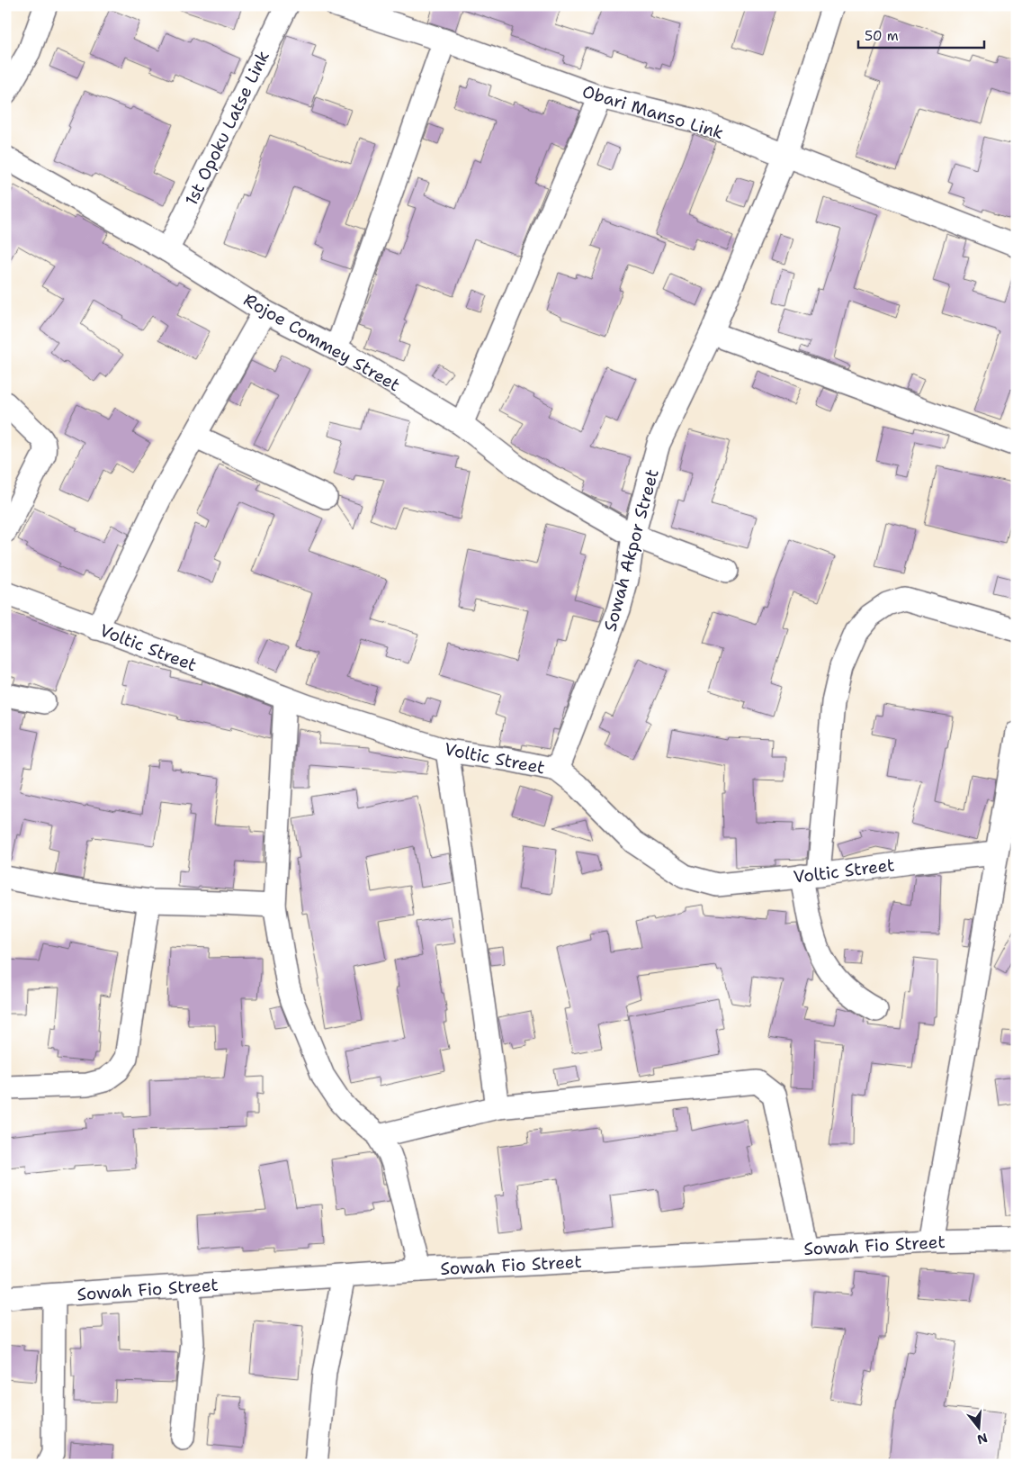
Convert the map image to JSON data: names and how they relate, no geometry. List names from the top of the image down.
{
  "streets": {
    "street": [
      "Obari Manso Link",
      "1st Opoku Latse Link",
      "Rojoe Commey Street",
      "Sowah Akpor Street",
      "Voltic Street",
      "Sowah Fio Street"
    ]
  },
  "crossings": [
    ["Obari Manso Link", "Sowah Akpor Street"],
    ["1st Opoku Latse Link", "Rojoe Commey Street"],
    ["Rojoe Commey Street", "Sowah Akpor Street"],
    ["Sowah Akpor Street", "Voltic Street"]
  ],
  "scale_bar": "50 m",
  "north": "bottom"
}
